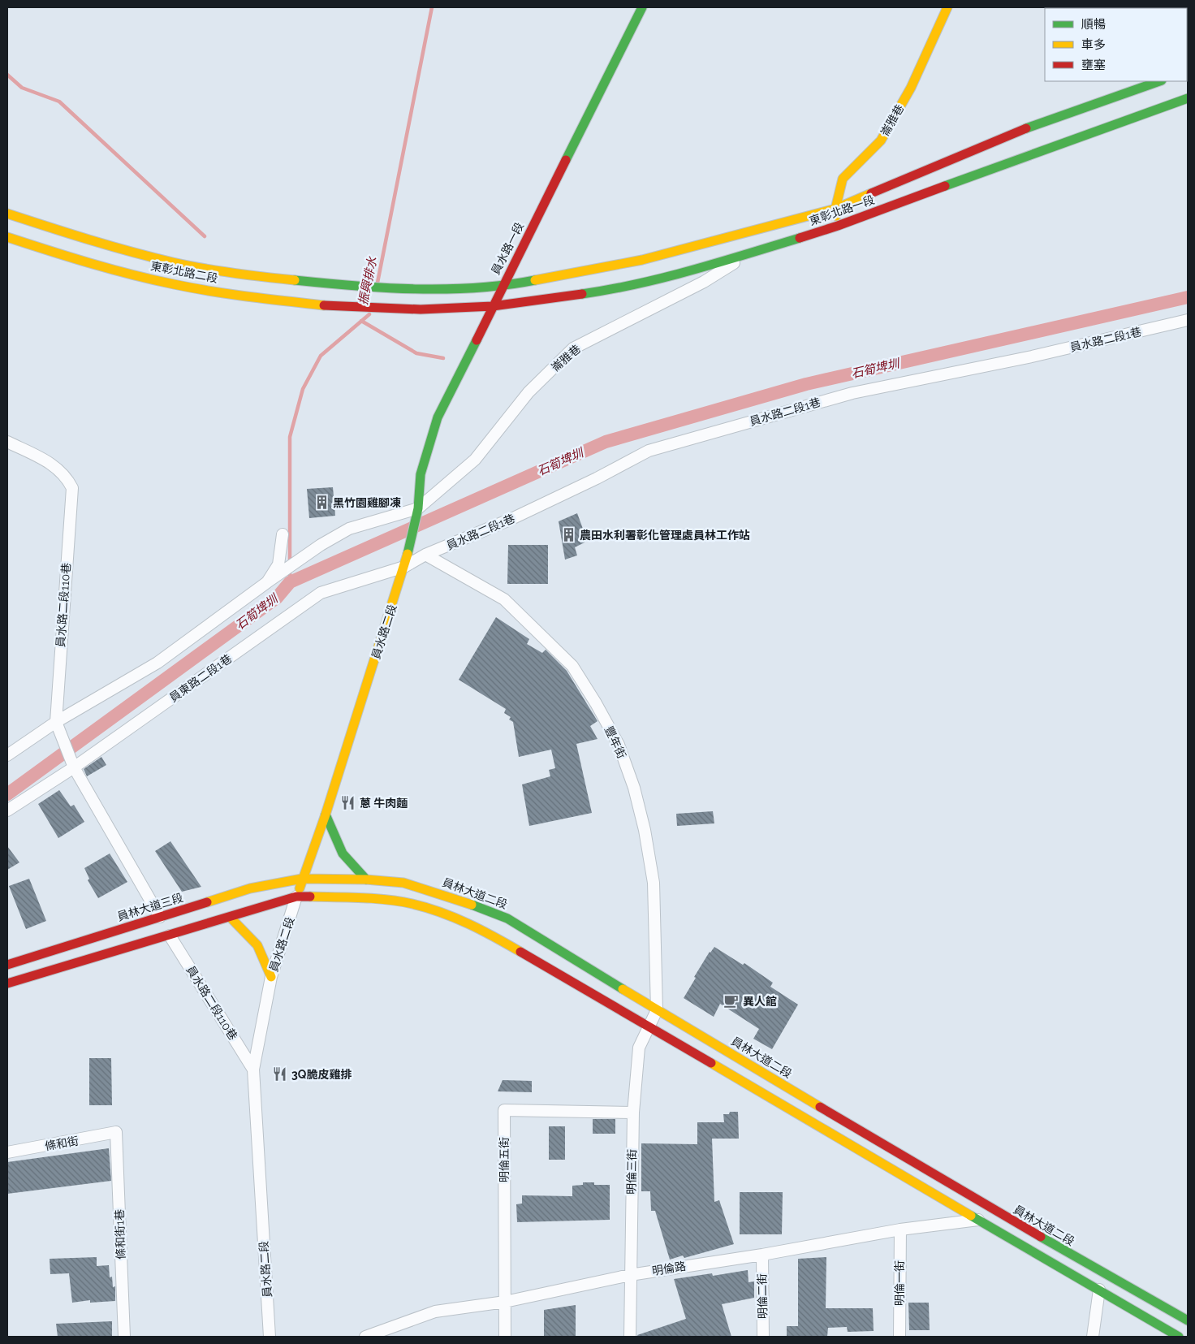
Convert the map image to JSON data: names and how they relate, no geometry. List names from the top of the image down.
{
  "streets": {
    "street": [
      "崙雅巷",
      "東彰北路一段",
      "員水路一段",
      "東彰北路二段",
      "員水路二段1巷",
      "員水路二段110巷",
      "員水路二段",
      "員東路二段1巷",
      "豐年街",
      "員林大道二段",
      "員林大道三段",
      "條和街",
      "明倫五街",
      "明倫三街",
      "條和街1巷",
      "明倫路",
      "明倫一街",
      "明倫二街"
    ]
  },
  "crossings": [
    ["崙雅巷", "東彰北路一段"],
    ["崙雅巷", "員水路一段"],
    ["崙雅巷", "員水路二段"],
    ["東彰北路一段", "員水路一段"],
    ["東彰北路一段", "東彰北路二段"],
    ["員水路一段", "東彰北路二段"],
    ["員水路一段", "員水路二段"],
    ["員水路二段1巷", "員水路二段"],
    ["員水路二段1巷", "員東路二段1巷"],
    ["員水路二段1巷", "豐年街"],
    ["員水路二段110巷", "員水路二段"],
    ["員水路二段", "員東路二段1巷"],
    ["員水路二段", "員林大道二段"],
    ["員水路二段", "員林大道三段"],
    ["豐年街", "員林大道二段"],
    ["豐年街", "明倫三街"],
    ["員林大道二段", "員林大道三段"],
    ["員林大道二段", "明倫三街"],
    ["條和街", "條和街1巷"],
    ["明倫五街", "明倫三街"],
    ["明倫五街", "明倫路"],
    ["明倫三街", "明倫路"],
    ["明倫路", "明倫一街"],
    ["明倫路", "明倫二街"]
  ],
  "water": ["振興排水", "石筍埤圳"],
  "places": {
    "building": ["黑竹園雞腳凍", "農田水利署彰化管理處員林工作站"],
    "restaurant": ["蔥 牛肉麵", "3Q脆皮雞排"],
    "cafe": ["異人館"]
  },
  "legend": ["順暢", "車多", "壅塞"]
}
